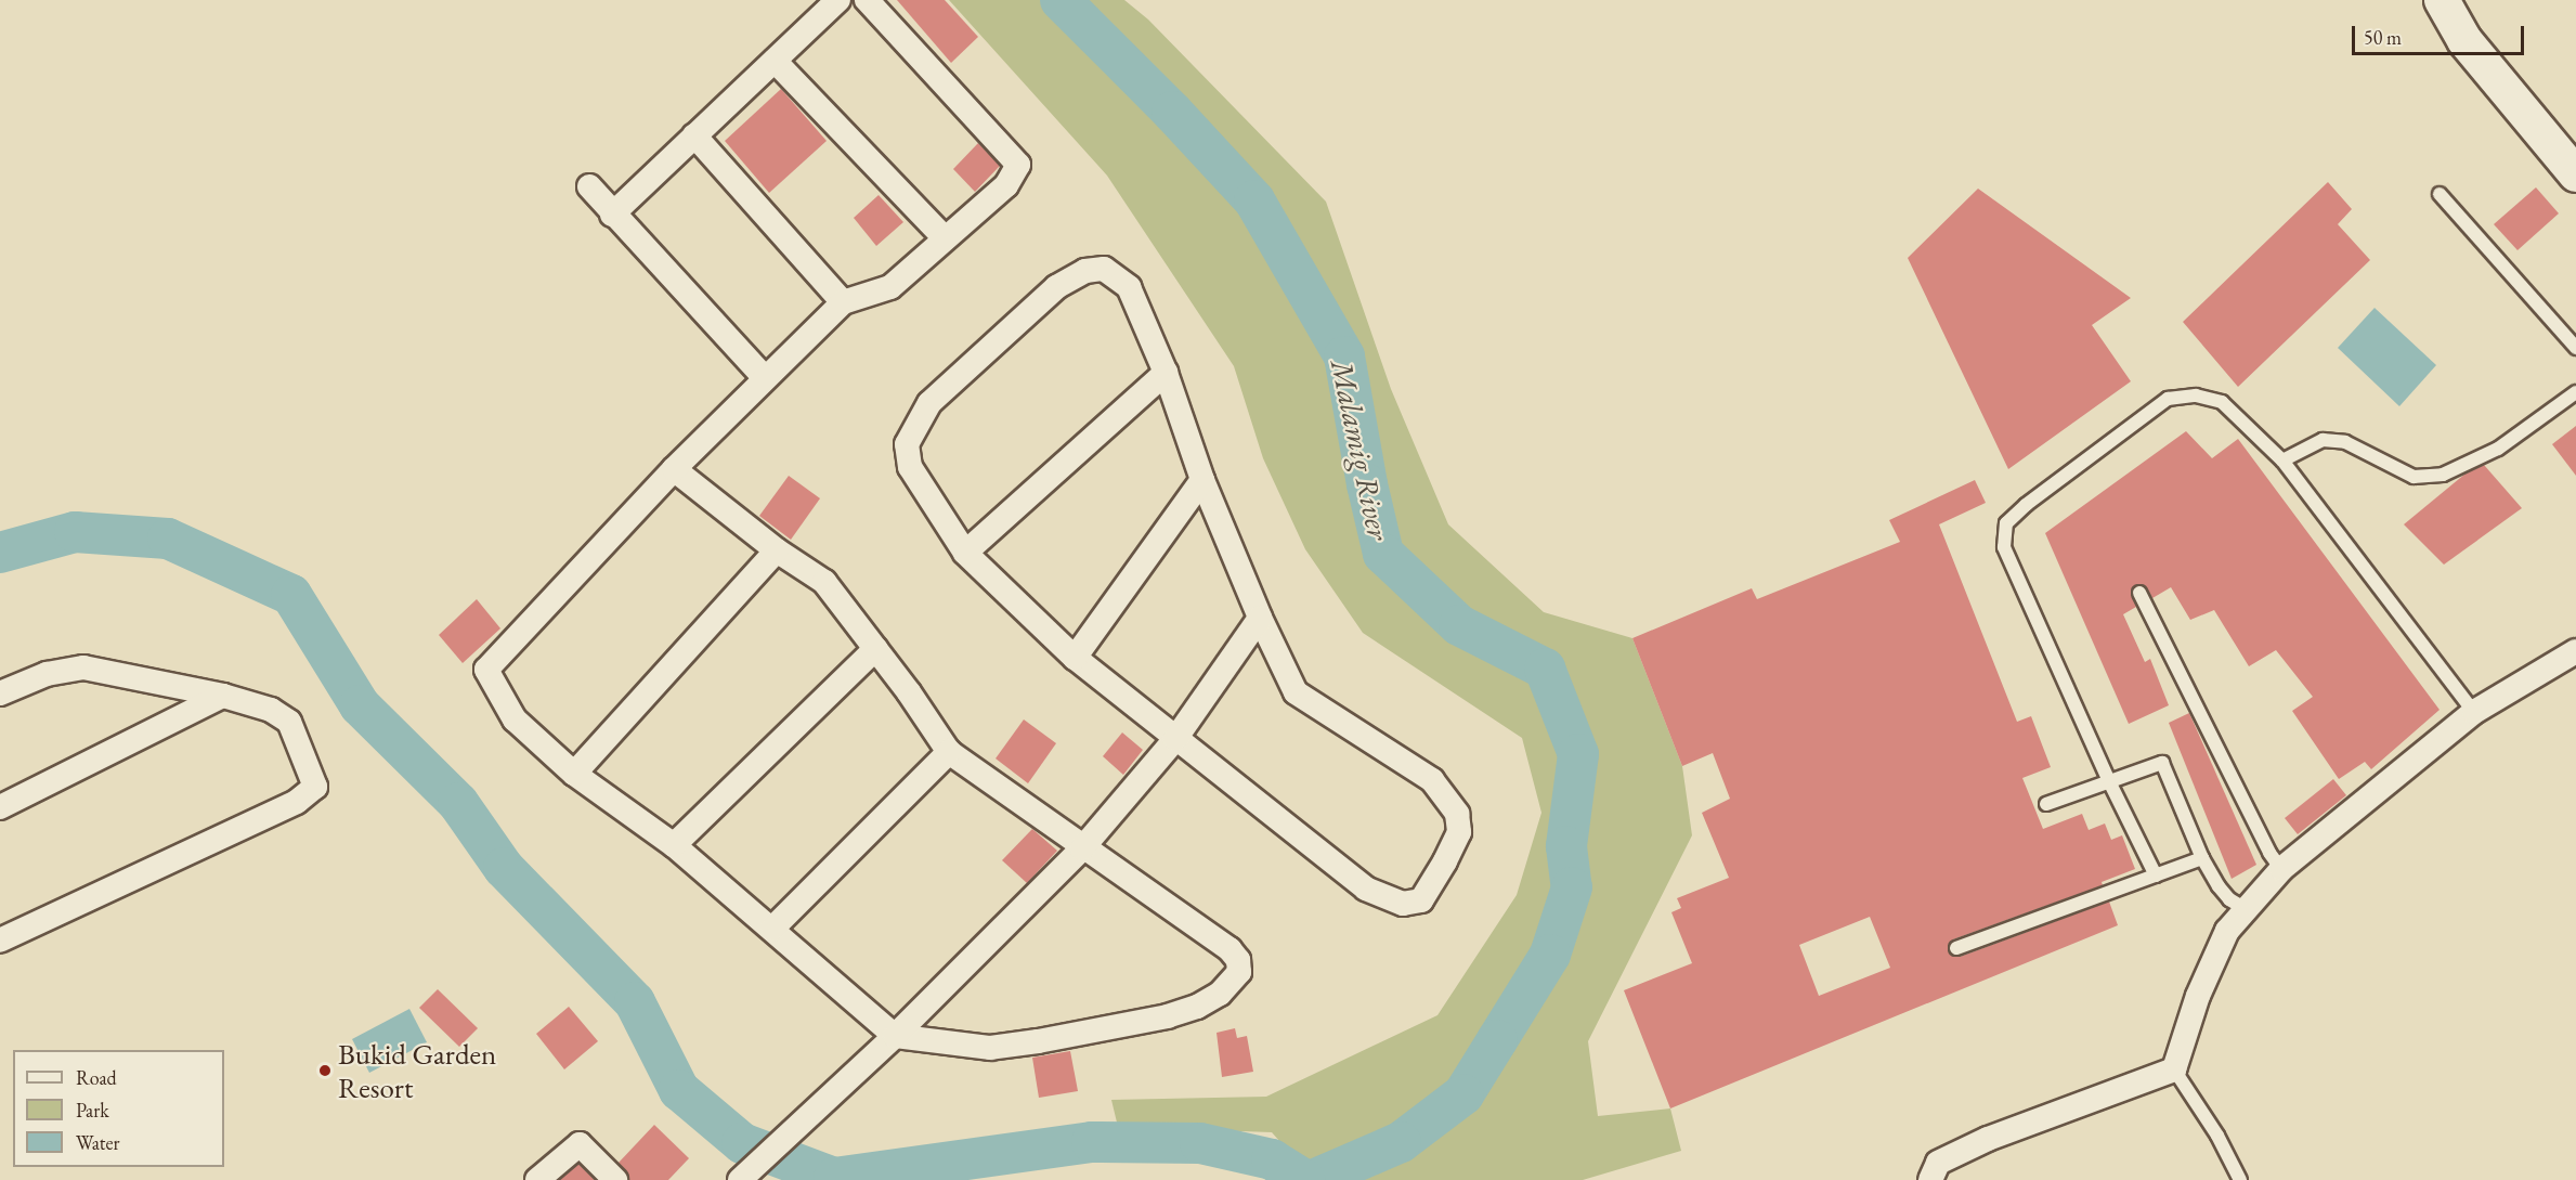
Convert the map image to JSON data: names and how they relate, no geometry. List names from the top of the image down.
{
  "water": ["Malamig River"],
  "places": ["Bukid Garden Resort"],
  "legend": ["Road", "Park", "Water"],
  "scale_bar": "50 m"
}
